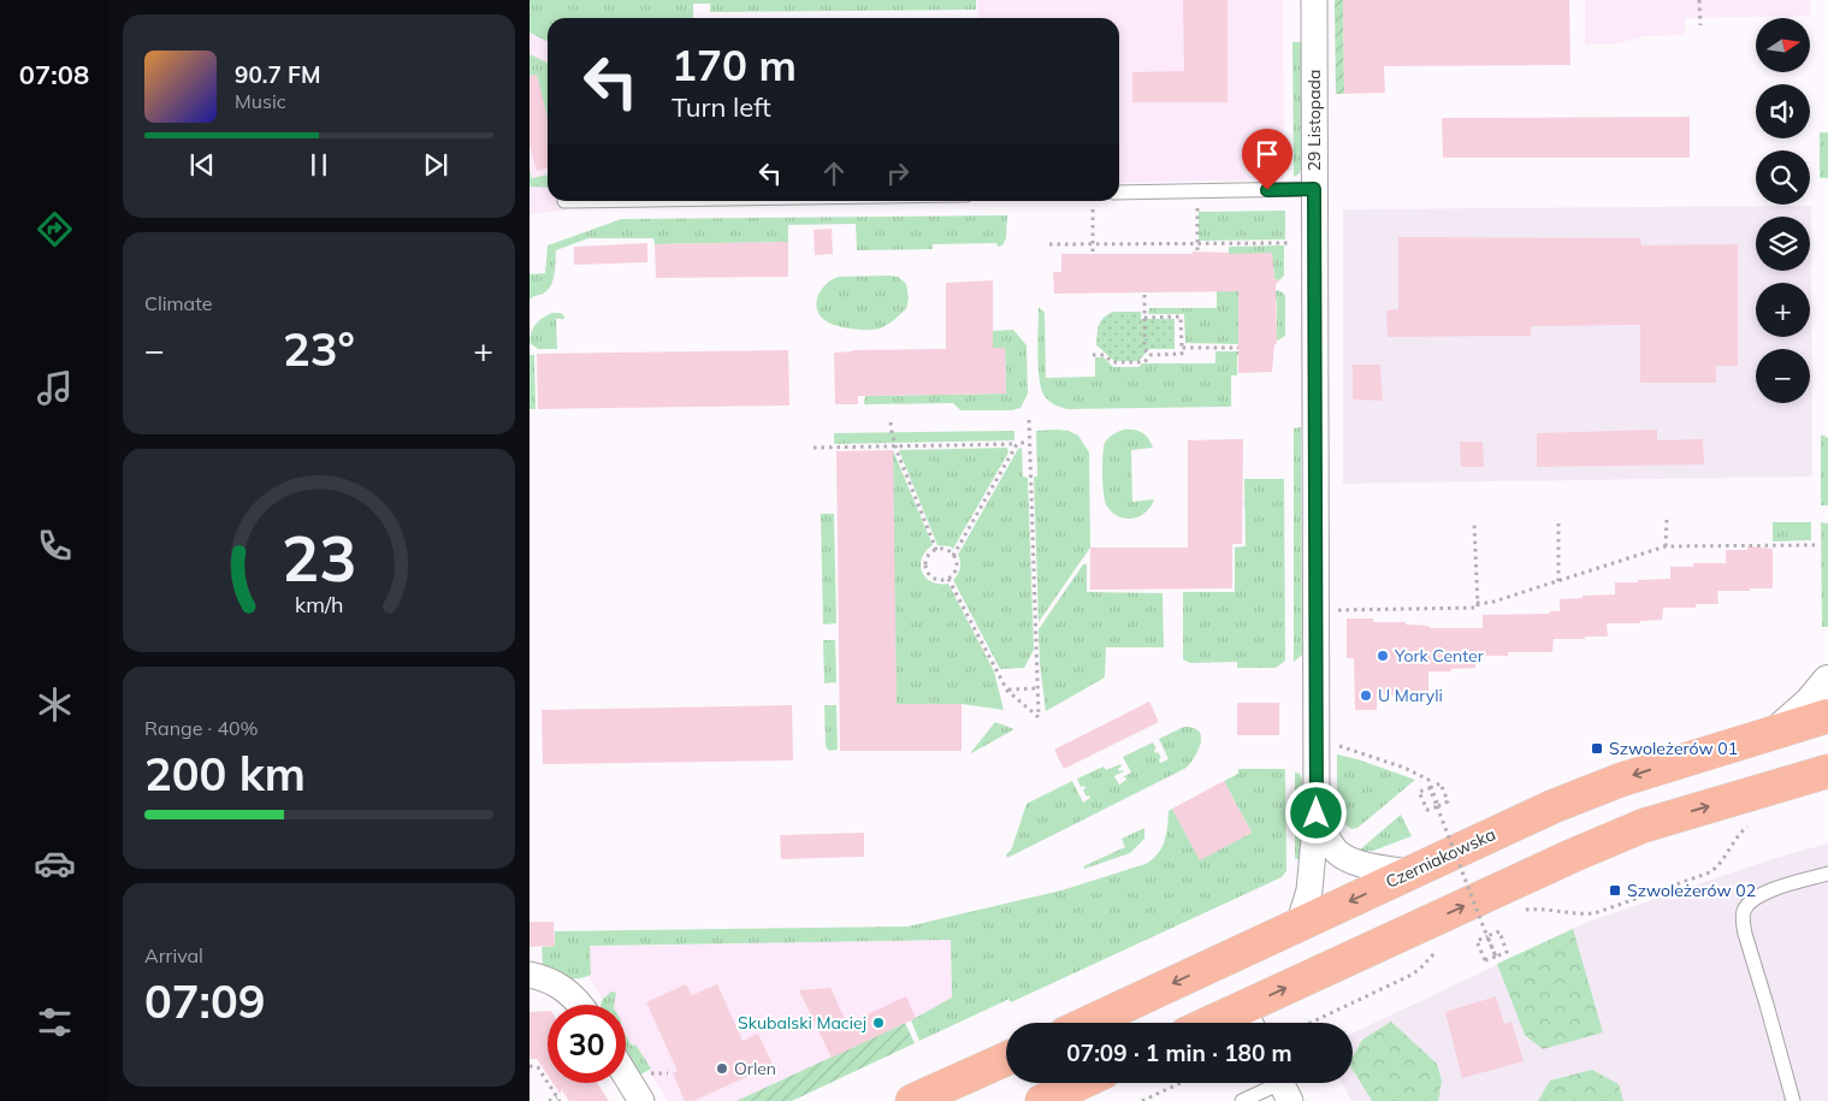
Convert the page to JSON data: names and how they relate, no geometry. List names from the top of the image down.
{
  "streets": {
    "main road": ["Czerniakowska"],
    "street": ["29 Listopada"]
  },
  "crossings": [
    ["29 Listopada", "Czerniakowska"]
  ],
  "places": {
    "other": [
      "York Center",
      "U Maryli",
      "Skubalski Maciej",
      "Orlen"
    ],
    "transit": ["Szwoleżerów 01", "Szwoleżerów 02"]
  },
  "north": "right",
  "page": {
    "tabs": "07:08",
    "map_buttons": ["+", "−"],
    "turn": ["170 m", "Turn left"],
    "song": ["90.7 FM", "Music"],
    "tile": [
      "Climate",
      ["Range · 40%", "200 km"],
      ["Arrival", "07:09"]
    ],
    "heat": ["−", "23°", "+"],
    "limit": "30",
    "trip": "07:09 · 1 min · 180 m",
    "gauge": ["23", "km/h"]
  }
}
